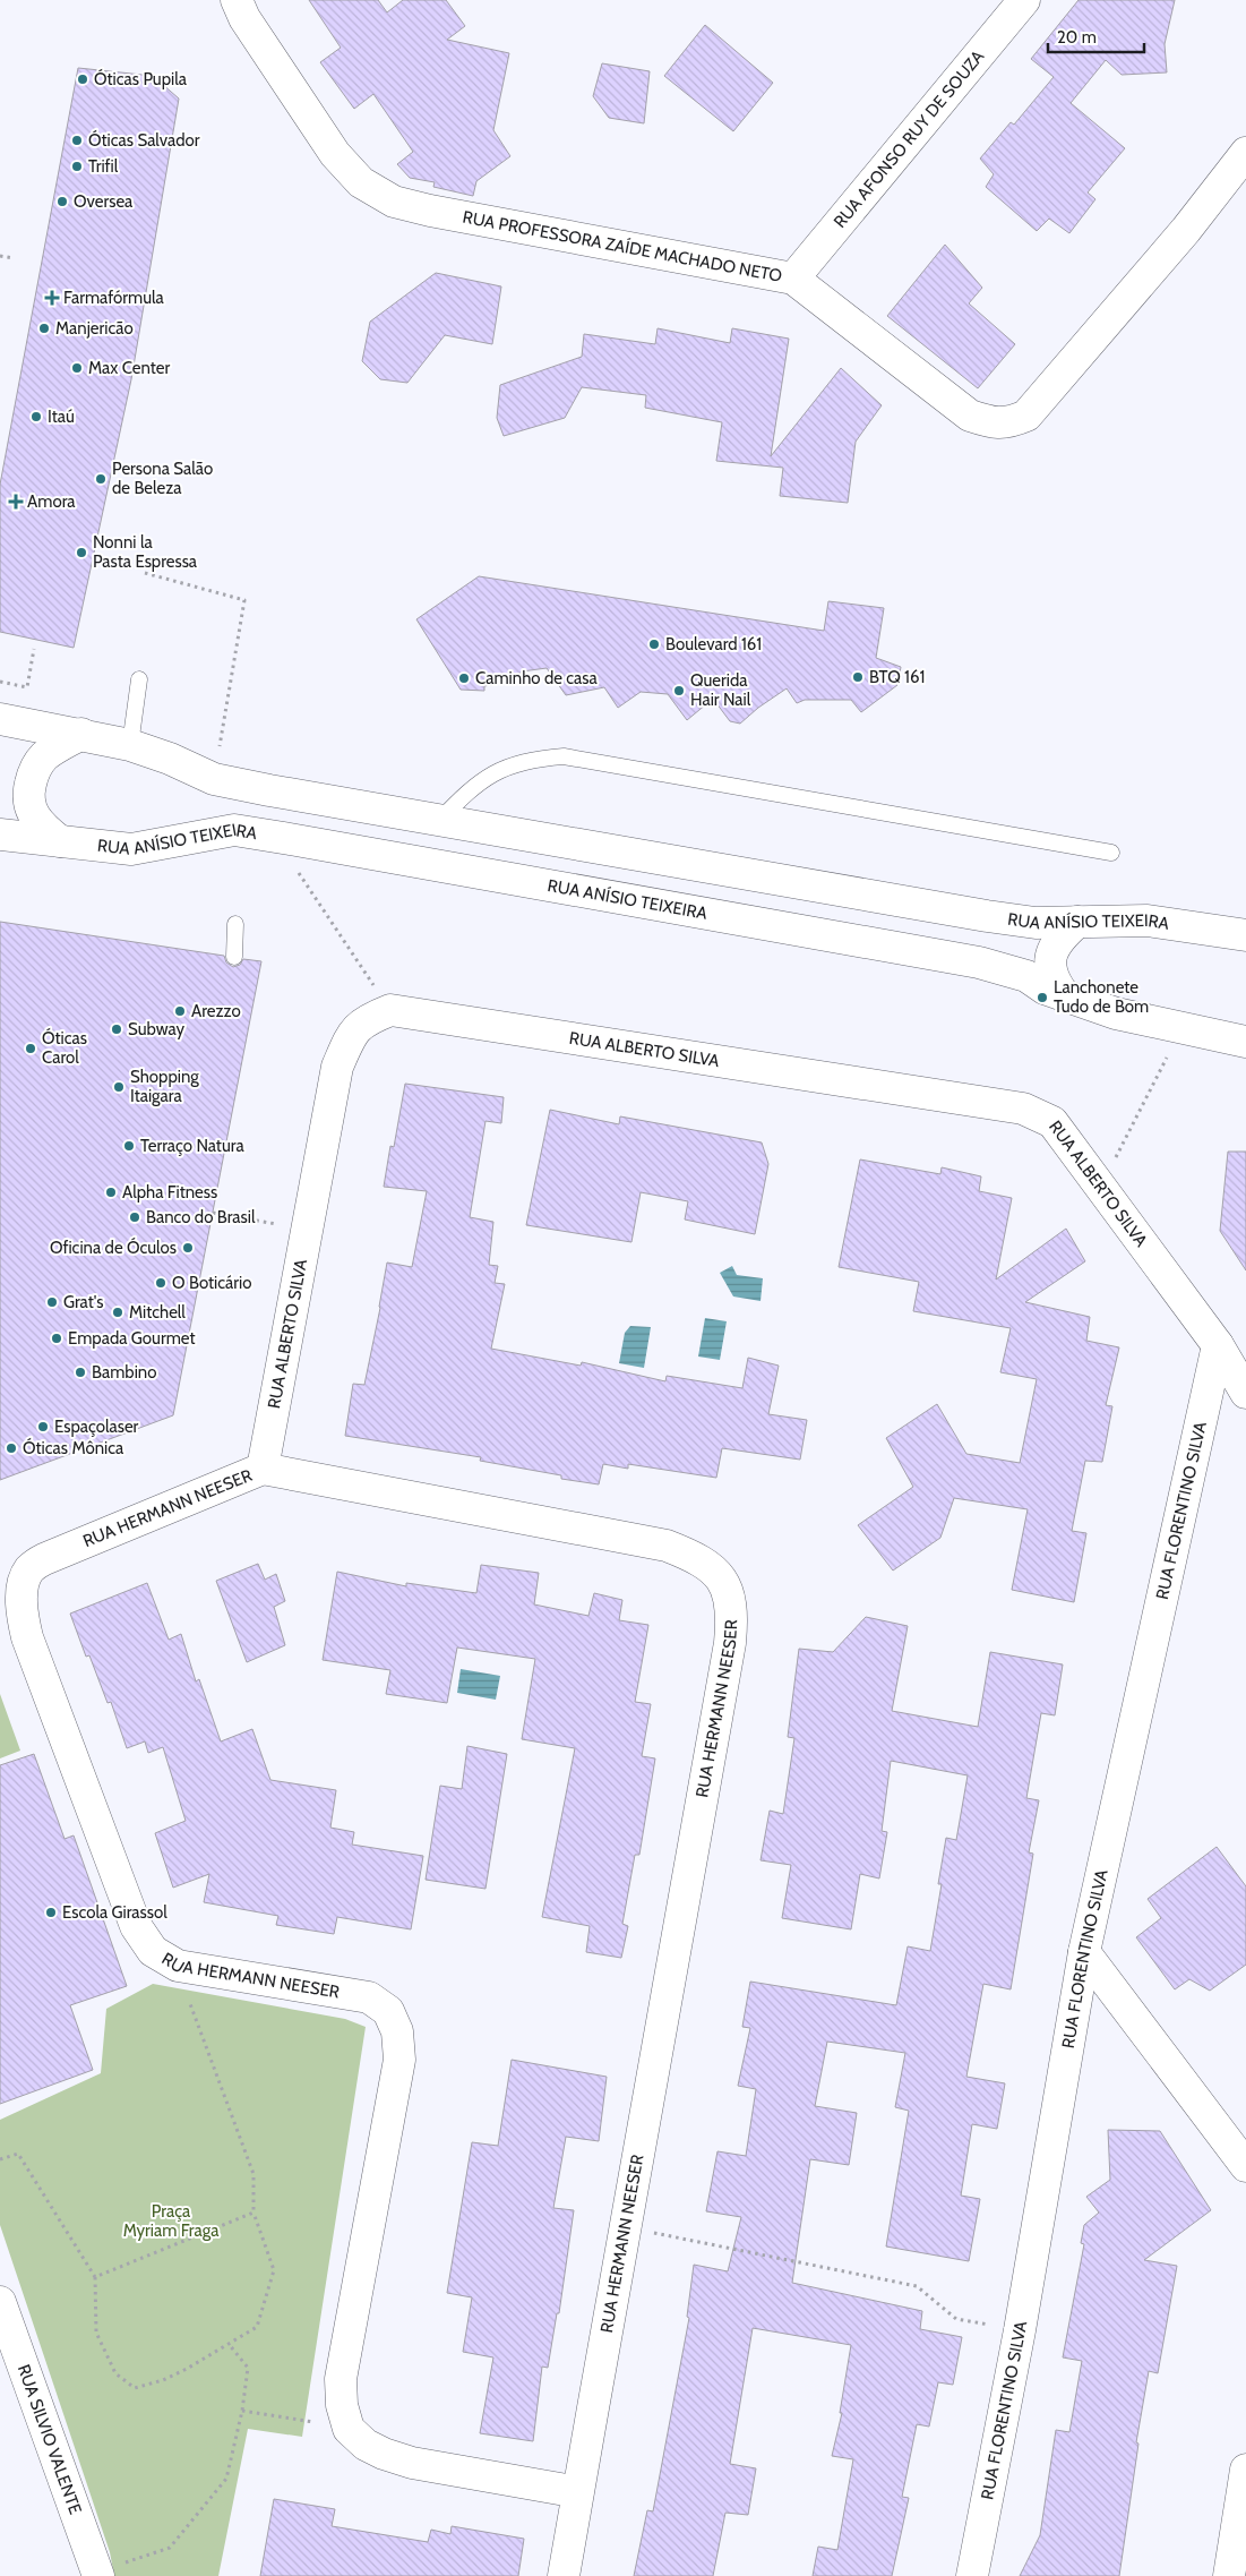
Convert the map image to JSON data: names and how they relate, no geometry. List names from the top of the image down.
{
  "streets": {
    "street": [
      "RUA AFONSO RUY DE SOUZA",
      "RUA PROFESSORA ZAÍDE MACHADO NETO",
      "RUA ANÍSIO TEIXEIRA",
      "RUA ALBERTO SILVA",
      "RUA HERMANN NEESER",
      "RUA FLORENTINO SILVA",
      "RUA SILVIO VALENTE"
    ]
  },
  "crossings": [
    ["RUA AFONSO RUY DE SOUZA", "RUA PROFESSORA ZAÍDE MACHADO NETO"],
    ["RUA ALBERTO SILVA", "RUA HERMANN NEESER"],
    ["RUA ALBERTO SILVA", "RUA FLORENTINO SILVA"]
  ],
  "parks": ["Praça Myriam Fraga"],
  "places": {
    "other": [
      "Óticas Pupila",
      "Óticas Salvador",
      "Trifil",
      "Oversea",
      "Manjericão",
      "Max Center",
      "Itaú",
      "Persona Salão de Beleza",
      "Nonni la Pasta Espressa",
      "Boulevard 161",
      "BTQ 161",
      "Caminho de casa",
      "Querida Hair Nail",
      "Lanchonete Tudo de Bom",
      "Arezzo",
      "Subway",
      "Óticas Carol",
      "Shopping Itaigara",
      "Terraço Natura",
      "Alpha Fitness",
      "Banco do Brasil",
      "Oficina de Óculos",
      "O Boticário",
      "Grat's",
      "Mitchell",
      "Empada Gourmet",
      "Bambino",
      "Espaçolaser",
      "Óticas Mônica",
      "Escola Girassol"
    ],
    "health": ["Farmafórmula", "Amora"]
  },
  "scale_bar": "20 m"
}
